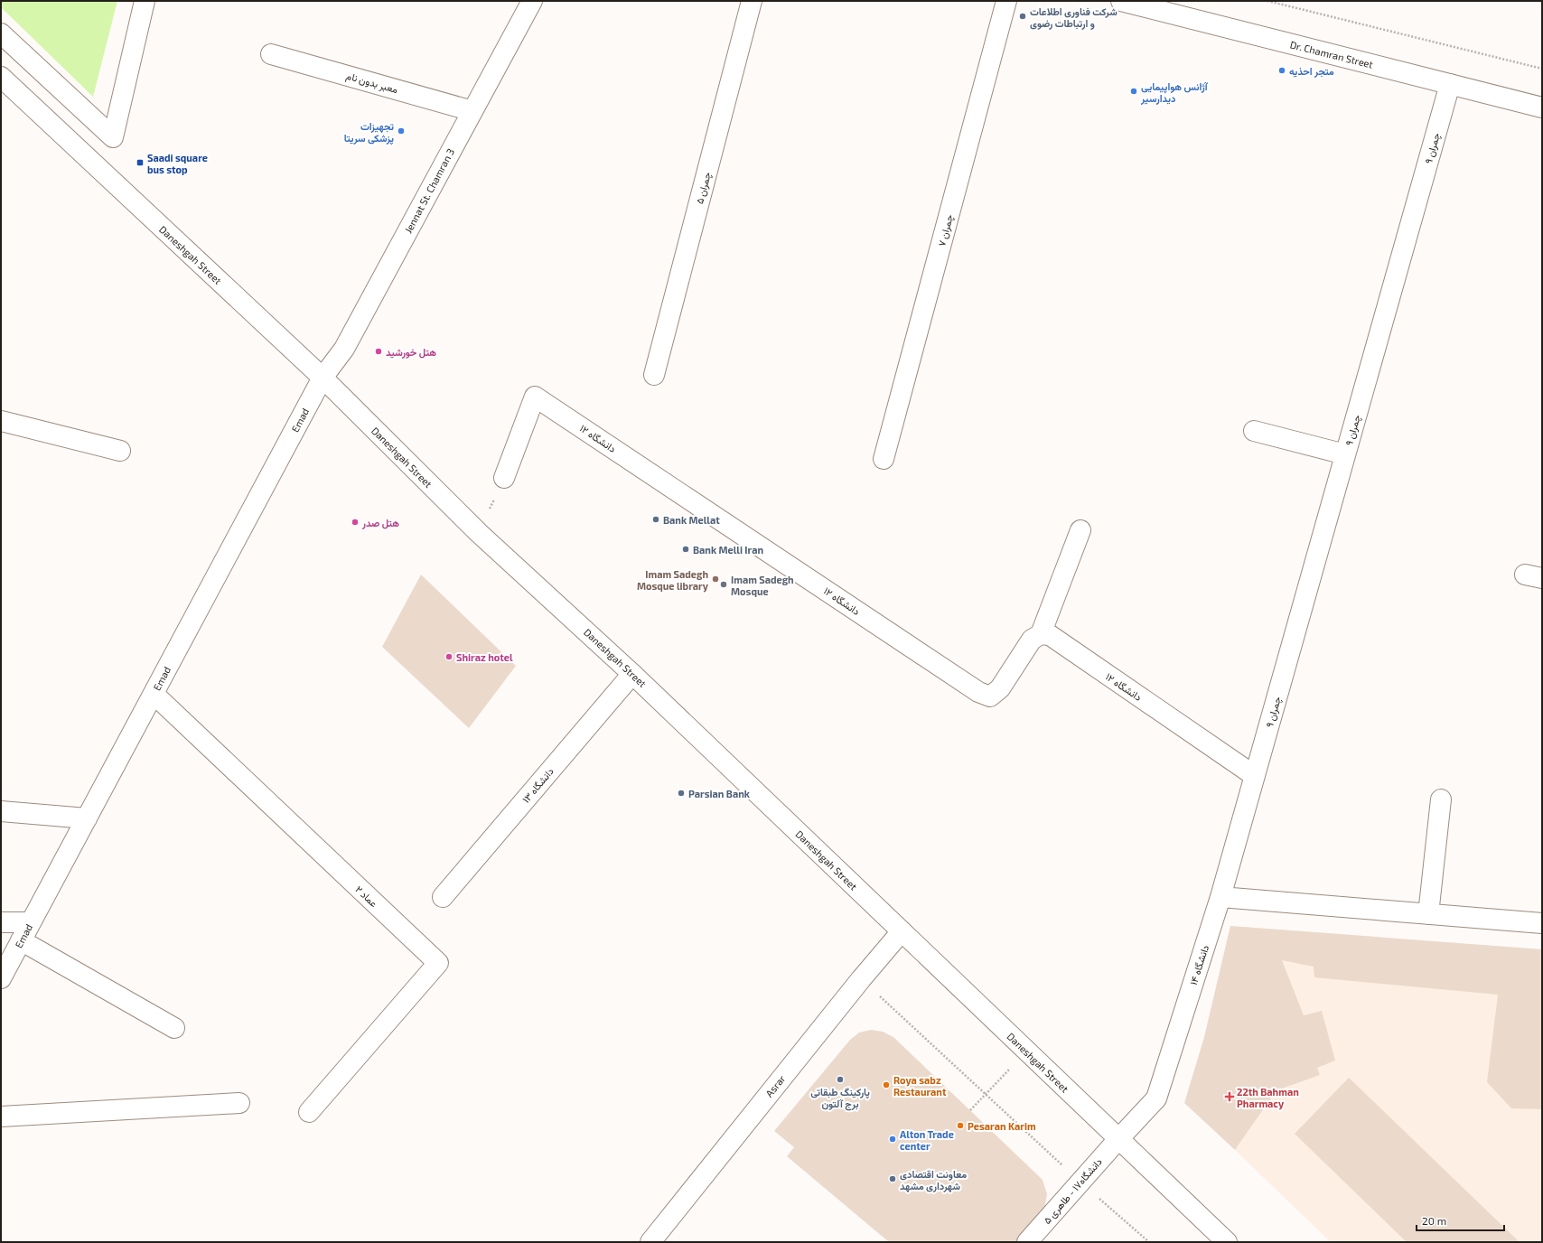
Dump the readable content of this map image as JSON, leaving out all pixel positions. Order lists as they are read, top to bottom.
{
  "streets": {
    "street": [
      "Dr. Chamran Street",
      "معبر بدون نام",
      "چمران ۹",
      "چمران ۵",
      "Jennat St. Chamran 3",
      "چمران ۷",
      "Daneshgah Street",
      "Emad",
      "دانشگاه ۱۲",
      "دانشگاه ۱۳",
      "عماد ۲",
      "دانشگاه ۱۴",
      "Asrar",
      "دانشگاه۱۷ - طاهری ۵"
    ]
  },
  "crossings": [
    ["Dr. Chamran Street", "چمران ۹"],
    ["معبر بدون نام", "Jennat St. Chamran 3"],
    ["چمران ۹", "دانشگاه ۱۲"],
    ["چمران ۹", "دانشگاه ۱۴"],
    ["Jennat St. Chamran 3", "Daneshgah Street"],
    ["Jennat St. Chamran 3", "Emad"],
    ["Daneshgah Street", "Emad"],
    ["Daneshgah Street", "دانشگاه ۱۳"],
    ["Daneshgah Street", "دانشگاه ۱۴"],
    ["Daneshgah Street", "Asrar"],
    ["Daneshgah Street", "دانشگاه۱۷ - طاهری ۵"],
    ["Emad", "عماد ۲"],
    ["دانشگاه ۱۲", "دانشگاه ۱۴"],
    ["دانشگاه ۱۴", "دانشگاه۱۷ - طاهری ۵"]
  ],
  "places": {
    "other": [
      "شرکت فناوری اطلاعات و ارتباطات رضوی",
      "متجر احذيه",
      "آژانس هواپیمایی دیدارسیر",
      "تجهیزات پزشکی سریتا",
      "هتل خورشید",
      "Bank Mellat",
      "هتل صدر",
      "Bank Melli Iran",
      "Imam Sadegh Mosque library",
      "Imam Sadegh Mosque",
      "Shiraz hotel",
      "Parsian Bank",
      "پارکینگ طبقاتی برج آلتون",
      "Roya sabz Restaurant",
      "Pesaran Karim",
      "Alton Trade center",
      "معاونت اقتصادی شهرداری مشهد"
    ],
    "transit": ["Saadi square bus stop"],
    "health": ["22th Bahman Pharmacy"]
  },
  "scale_bar": "20 m"
}
